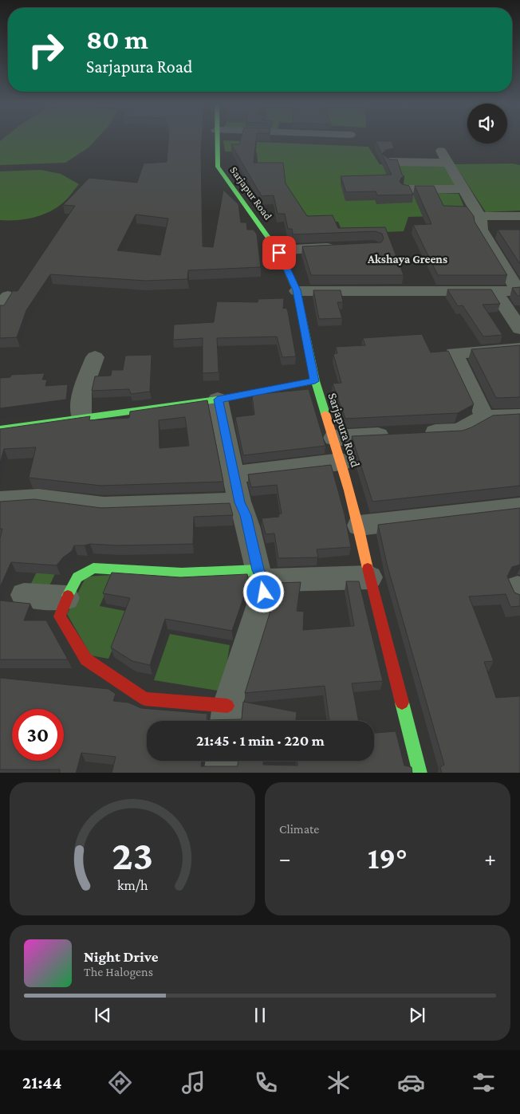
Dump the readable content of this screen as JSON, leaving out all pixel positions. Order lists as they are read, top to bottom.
{
  "streets": {
    "main road": ["Sarjapur Road", "Sarjapura Road"]
  },
  "crossings": [
    ["Sarjapur Road", "Sarjapura Road"]
  ],
  "districts": ["Akshaya Greens"],
  "page": {
    "turn": ["80 m", "Sarjapura Road"],
    "limit": "30",
    "trip": "21:45 · 1 min · 220 m",
    "tile": "Climate",
    "heat": ["−", "19°", "+"],
    "song": ["Night Drive", "The Halogens"],
    "tabs": "21:44",
    "gauge": ["23", "km/h"]
  }
}
